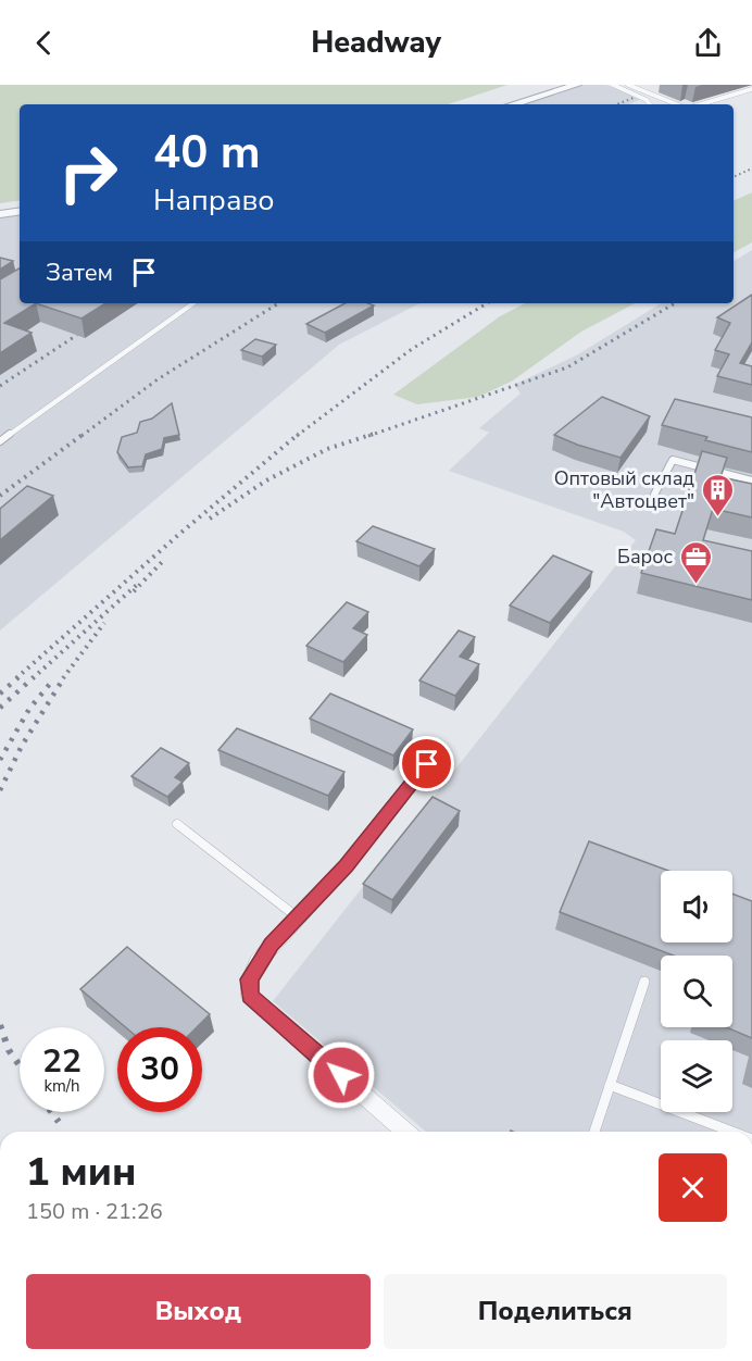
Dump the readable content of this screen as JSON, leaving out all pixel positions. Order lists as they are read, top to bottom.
{
  "places": {
    "building": ["Оптовый склад \"Автоцвет\""],
    "office": ["Барос"]
  },
  "page": {
    "header": "Headway",
    "turn": ["40 m", "Направо"],
    "then": "Затем",
    "speed": "22 km/h",
    "limit": "30",
    "heading": ["1 мин", "150 m · 21:26"],
    "buttons": ["Выход", "Поделиться"]
  }
}
